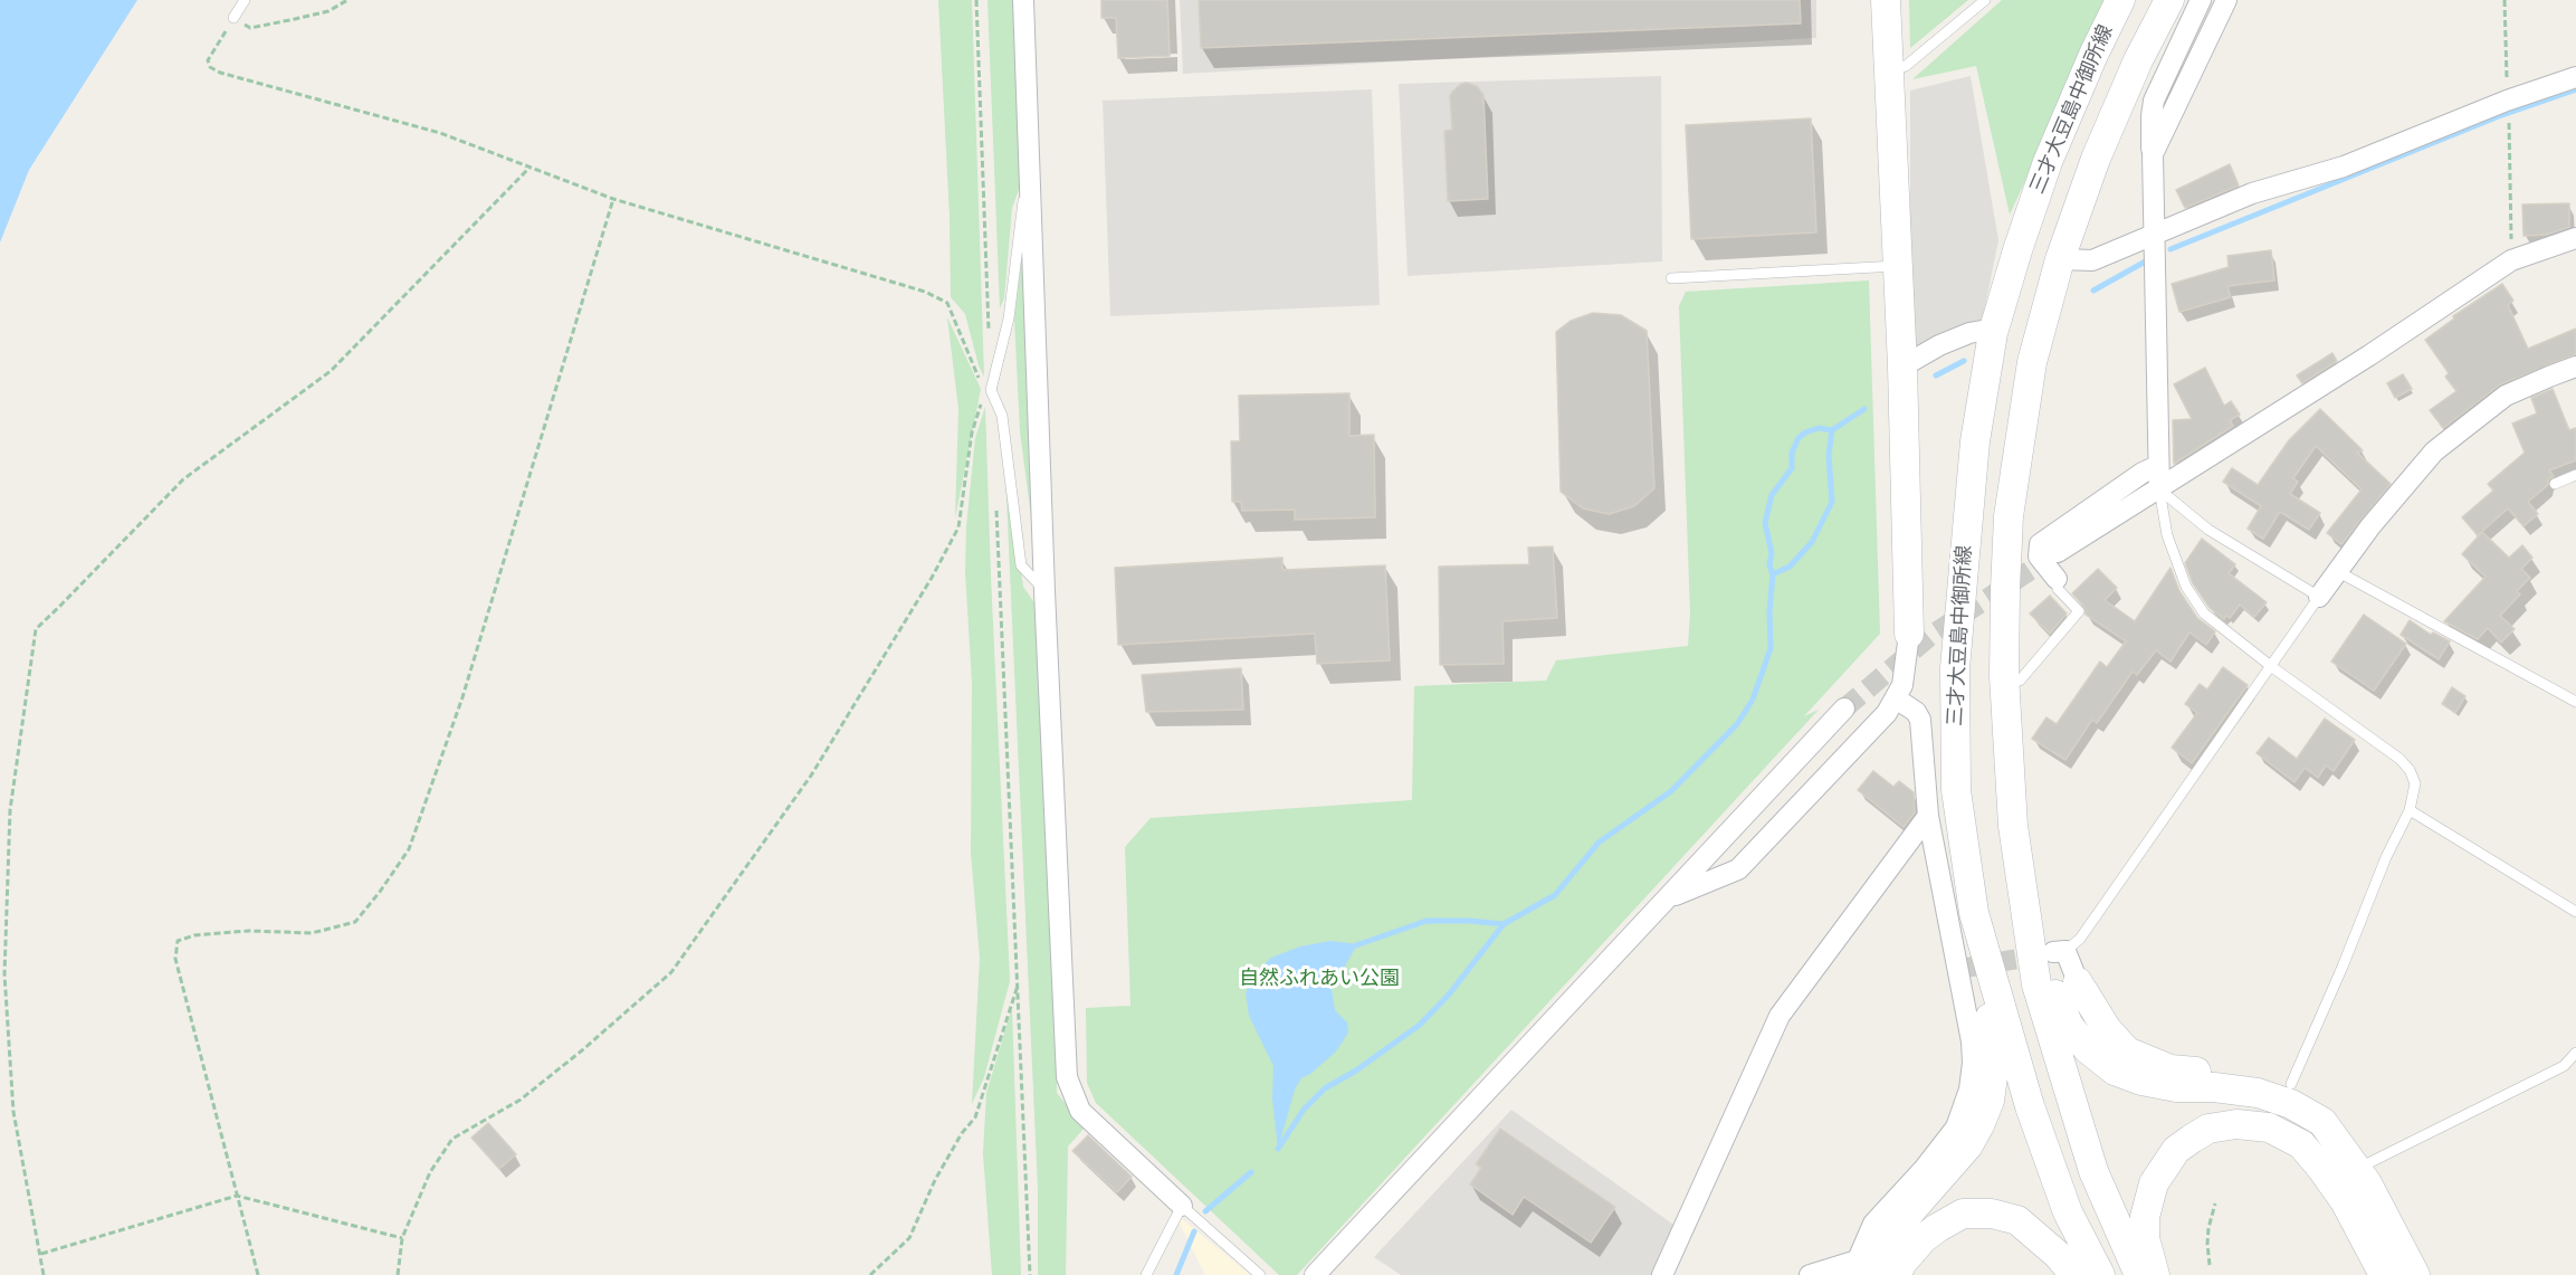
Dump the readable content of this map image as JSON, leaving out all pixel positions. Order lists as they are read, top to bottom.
{
  "streets": {
    "main road": ["三才大豆島中御所線"]
  },
  "parks": ["自然ふれあい公園"]
}
